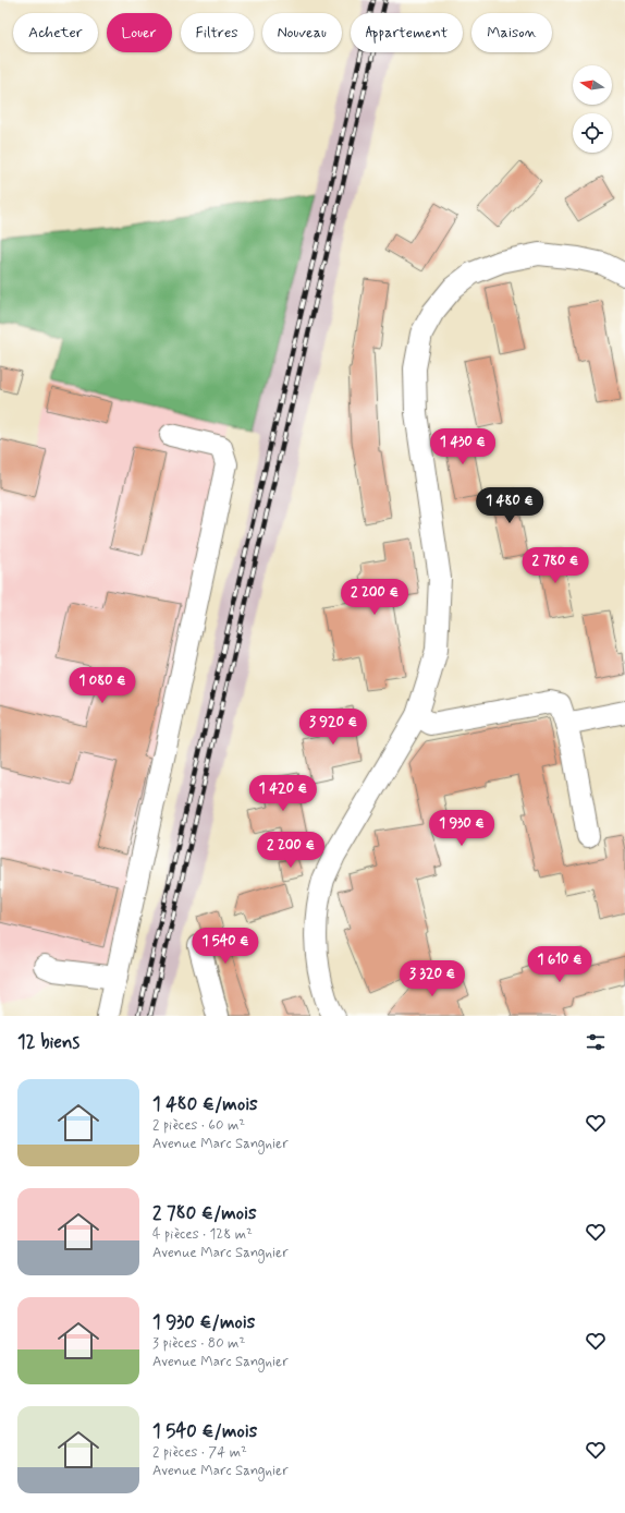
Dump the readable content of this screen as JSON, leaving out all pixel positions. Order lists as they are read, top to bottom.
{
  "north": "left",
  "page": {
    "chip": [
      "Acheter",
      "Louer",
      "Filtres",
      "Nouveau",
      "Appartement",
      "Maison"
    ],
    "price": [
      "1 430 €",
      "1 480 €",
      "2 780 €",
      "2 200 €",
      "1 080 €",
      "3 920 €",
      "1 420 €",
      "1 930 €",
      "2 200 €",
      "1 540 €",
      "1 610 €",
      "3 320 €"
    ],
    "heading": "12 biens",
    "list": [
      {
        "name": "1 480 €/mois",
        "note": "2 pièces · 60 m² · Avenue Marc Sangnier"
      },
      {
        "name": "2 780 €/mois",
        "note": "4 pièces · 128 m² · Avenue Marc Sangnier"
      },
      {
        "name": "1 930 €/mois",
        "note": "3 pièces · 80 m² · Avenue Marc Sangnier"
      },
      {
        "name": "1 540 €/mois",
        "note": "2 pièces · 74 m² · Avenue Marc Sangnier"
      }
    ]
  }
}
